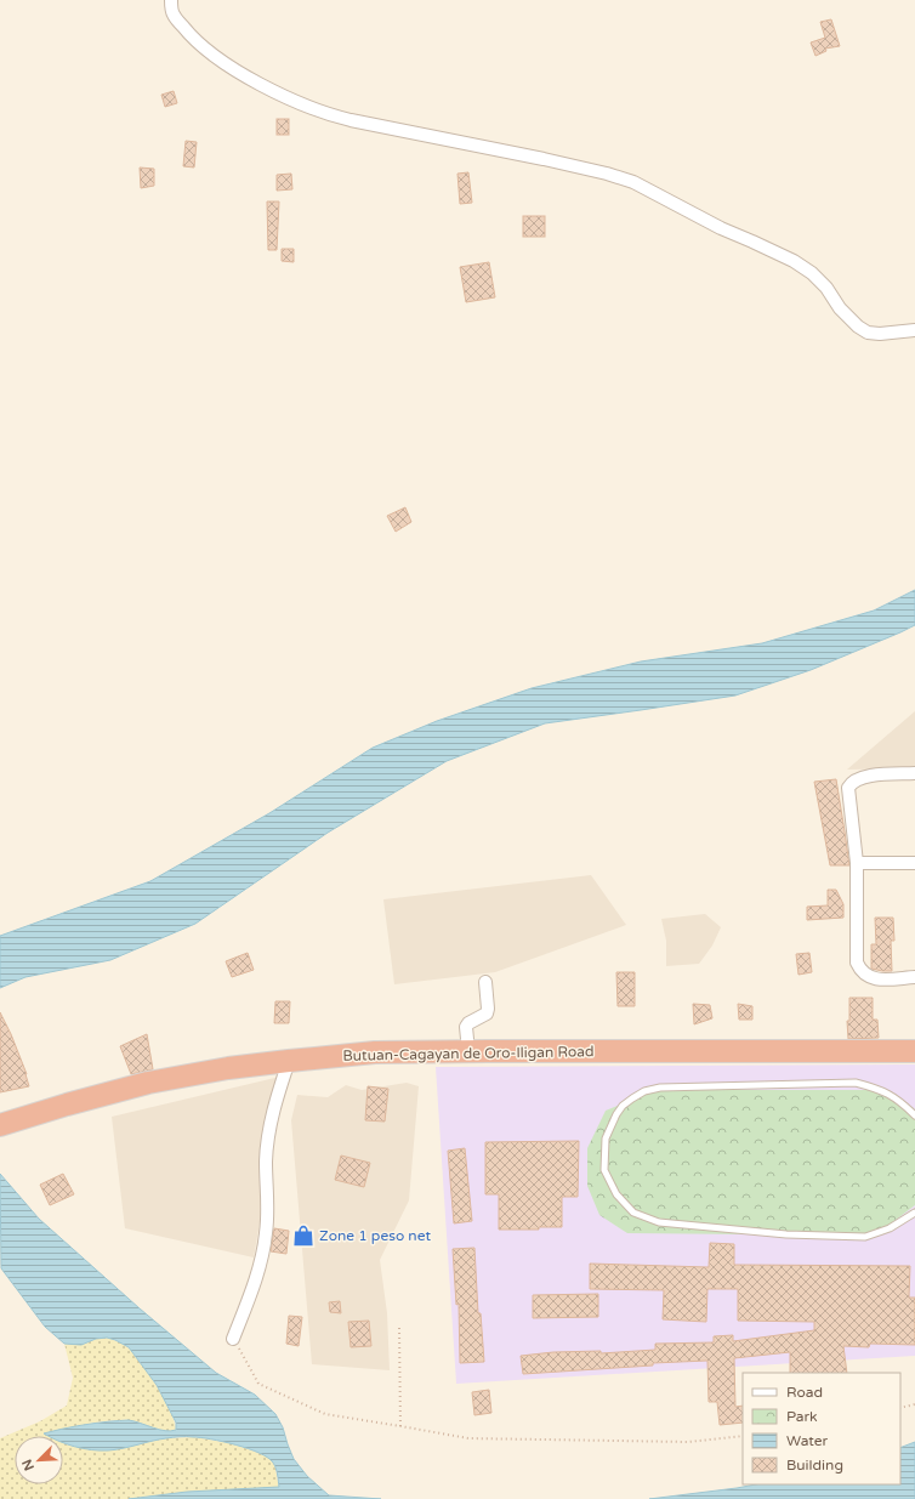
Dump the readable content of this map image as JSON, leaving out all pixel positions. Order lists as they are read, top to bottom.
{
  "streets": {
    "highway": ["Butuan-Cagayan de Oro-Iligan Road"]
  },
  "places": {
    "shop": ["Zone 1 peso net"]
  },
  "legend": [
    "Road",
    "Park",
    "Water",
    "Building"
  ],
  "north": "bottom left"
}
